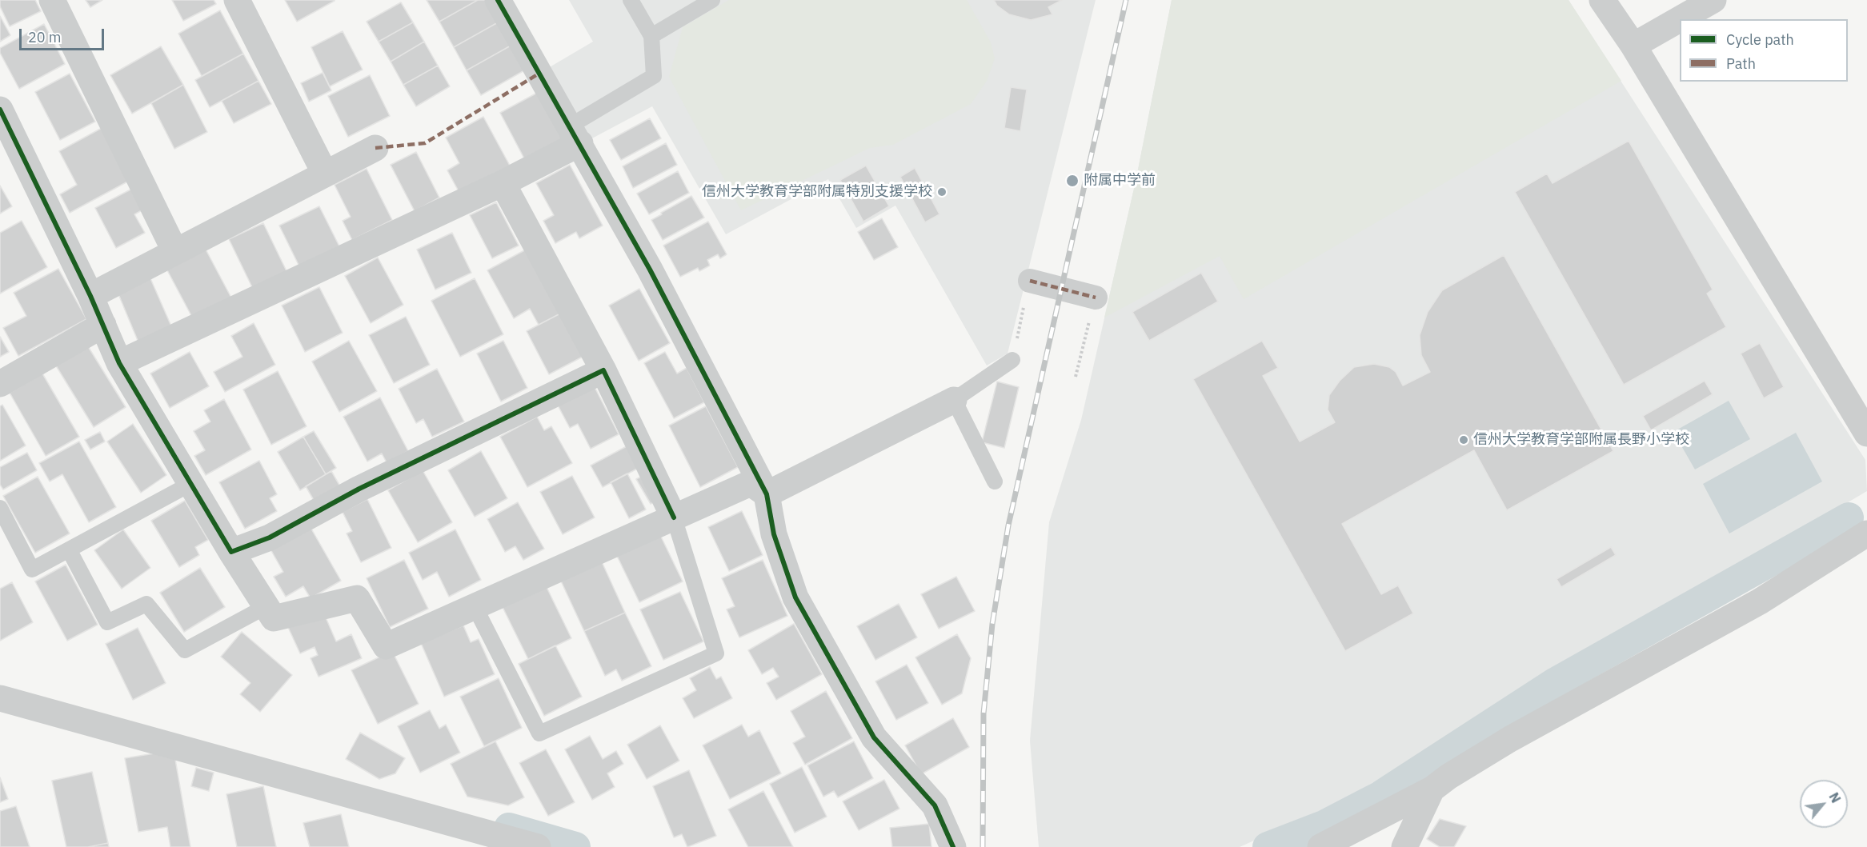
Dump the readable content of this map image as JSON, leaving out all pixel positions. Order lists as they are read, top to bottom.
{
  "places": ["附属中学前", "信州大学教育学部附属特別支援学校", "信州大学教育学部附属長野小学校"],
  "legend": ["Cycle path", "Path"],
  "scale_bar": "20 m",
  "north": "top right"
}
